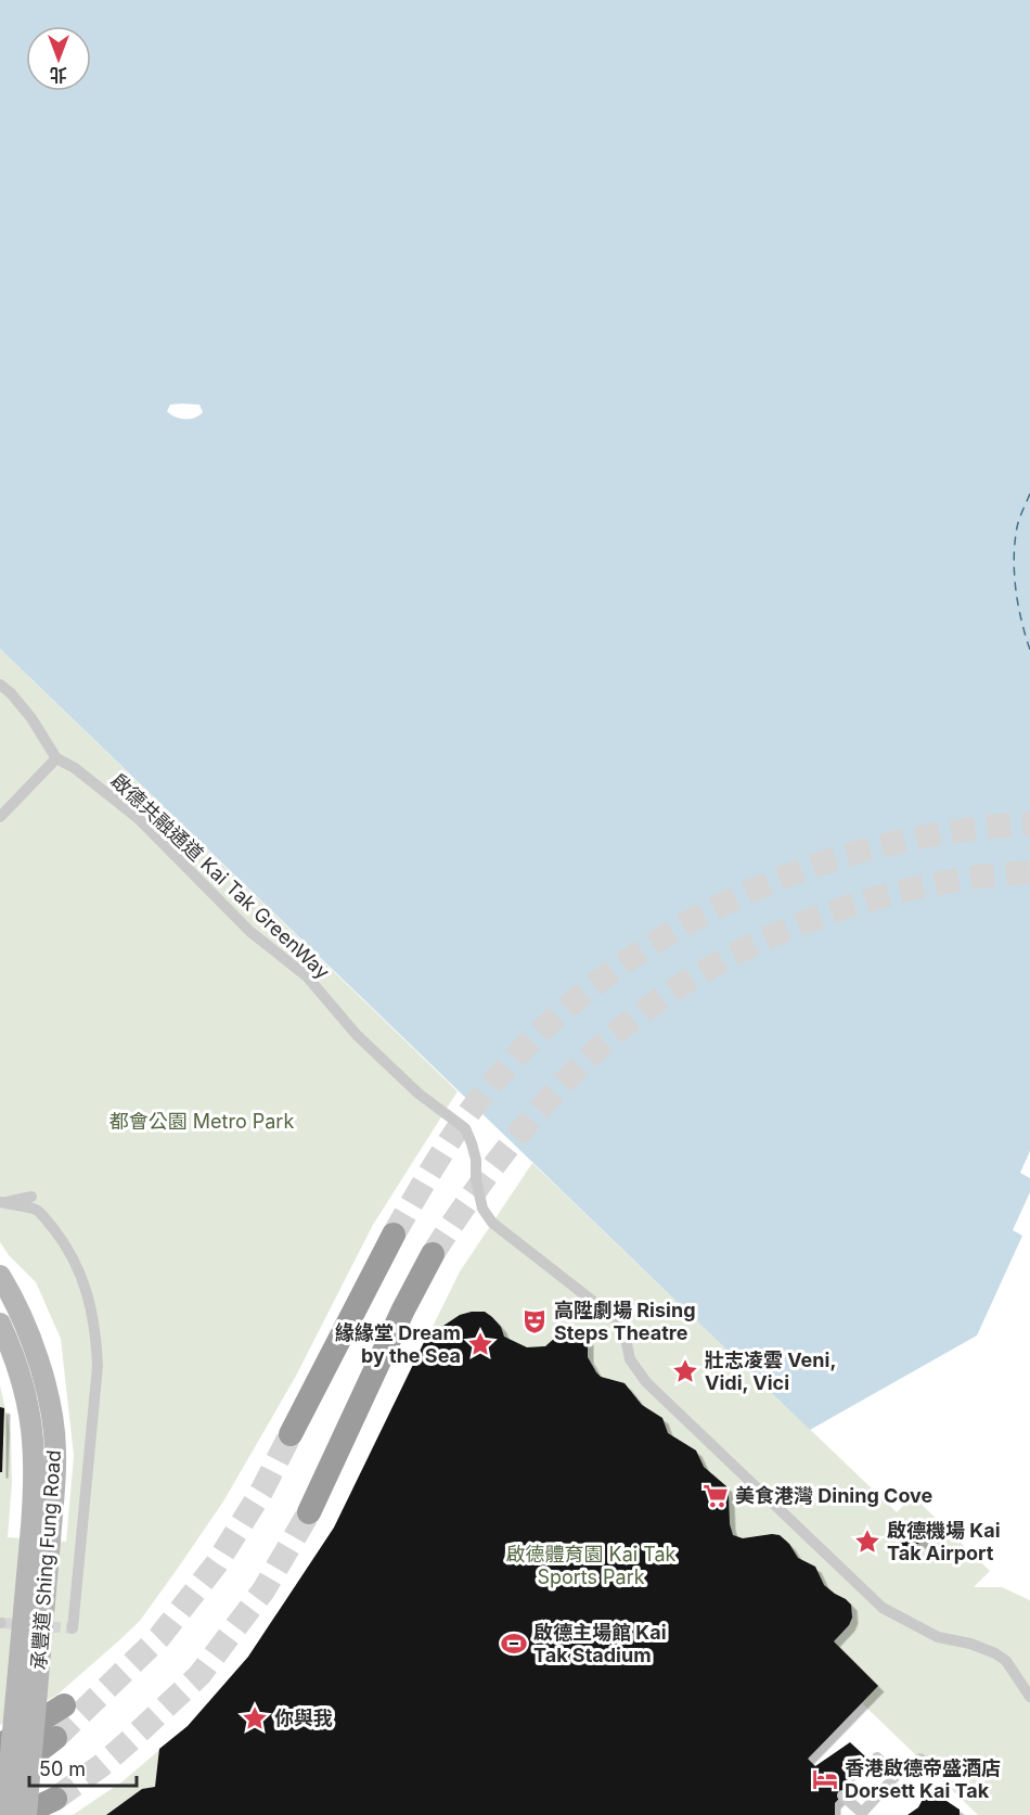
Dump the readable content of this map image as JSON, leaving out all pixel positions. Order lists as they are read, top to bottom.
{
  "streets": {
    "main road": ["承豐道 Shing Fung Road"],
    "street": ["啟德共融通道 Kai Tak GreenWay"]
  },
  "parks": ["都會公園 Metro Park", "啟德體育園 Kai Tak Sports Park"],
  "places": {
    "theatre": ["高陞劇場 Rising Steps Theatre"],
    "place": [
      "緣緣堂 Dream by the Sea",
      "壯志凌雲 Veni, Vidi, Vici",
      "啟德機場 Kai Tak Airport",
      "你與我"
    ],
    "supermarket": ["美食港灣 Dining Cove"],
    "sports": ["啟德主場館 Kai Tak Stadium"],
    "hotel": ["香港啟德帝盛酒店 Dorsett Kai Tak"]
  },
  "scale_bar": "50 m",
  "north": "bottom"
}
